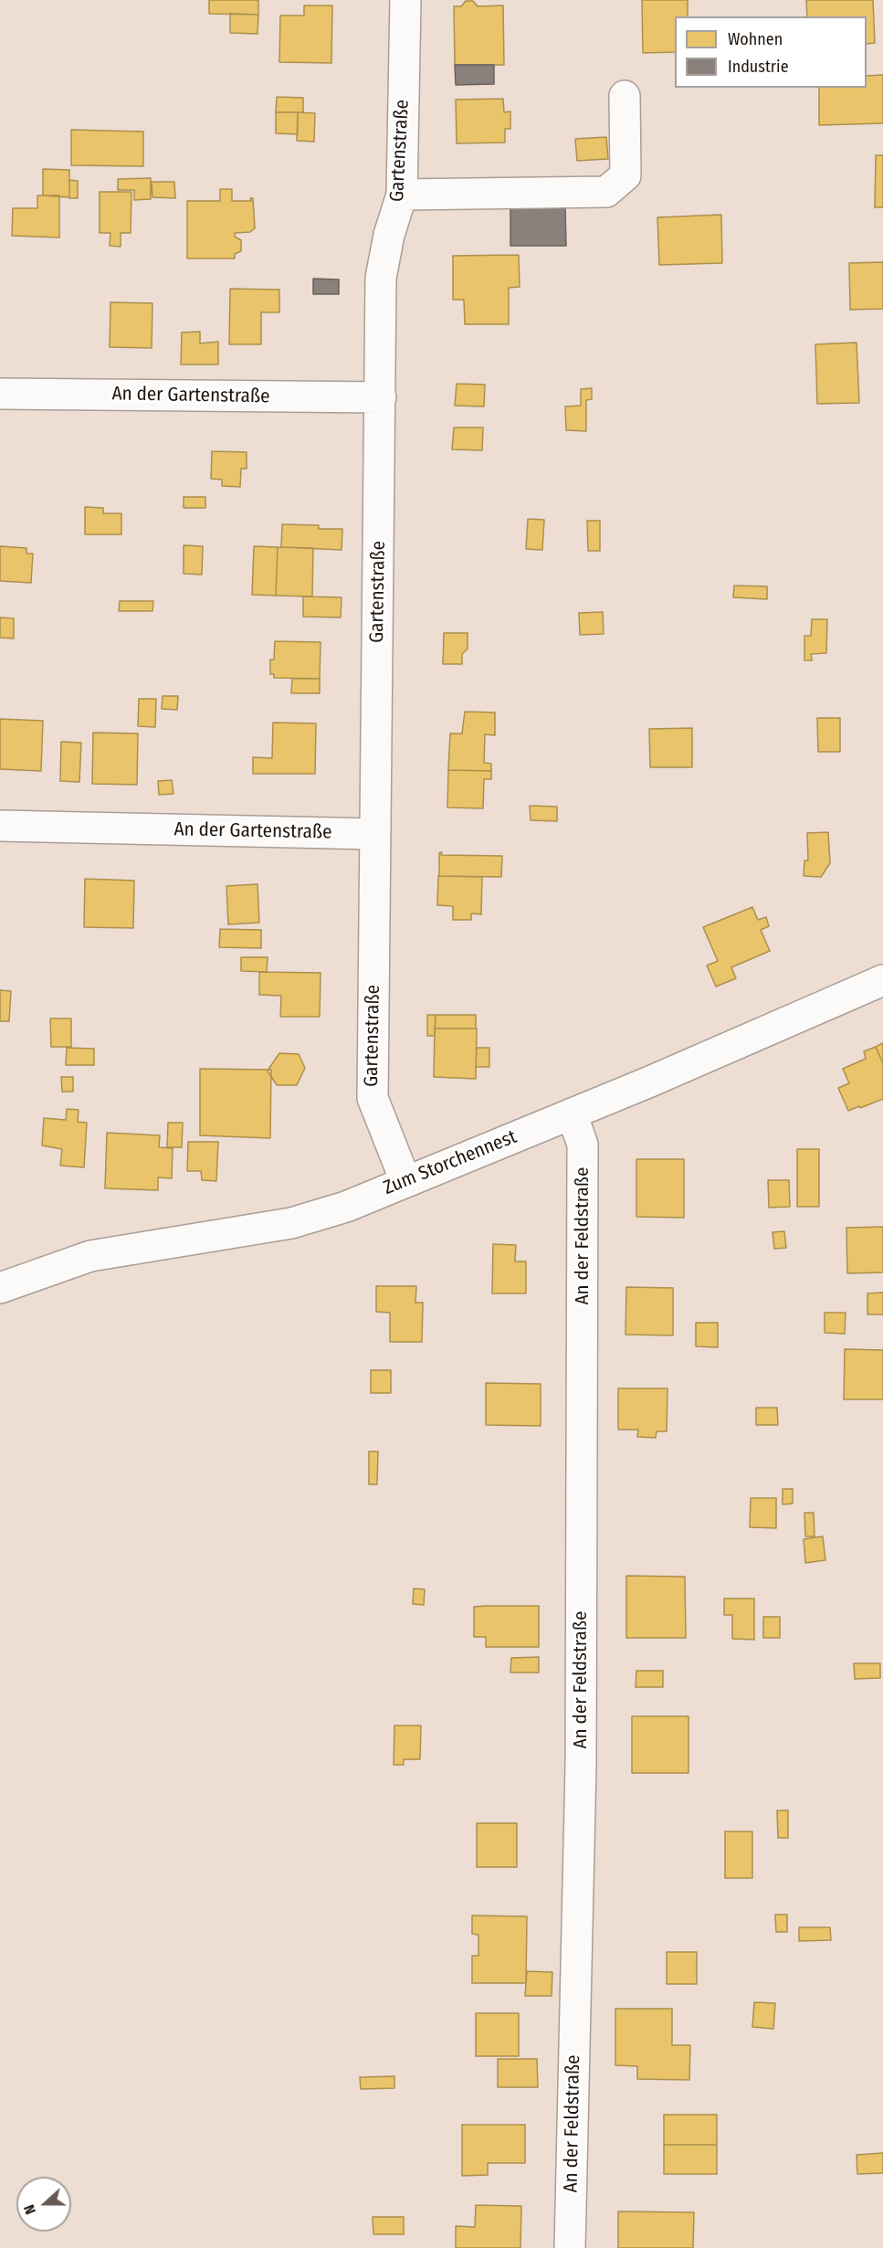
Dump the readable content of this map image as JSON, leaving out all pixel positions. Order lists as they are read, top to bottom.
{
  "streets": {
    "street": [
      "Gartenstraße",
      "An der Gartenstraße",
      "Zum Storchennest",
      "An der Feldstraße"
    ]
  },
  "crossings": [
    ["Gartenstraße", "An der Gartenstraße"],
    ["Gartenstraße", "Zum Storchennest"],
    ["Zum Storchennest", "An der Feldstraße"]
  ],
  "legend": ["Wohnen", "Industrie"],
  "north": "left"
}
